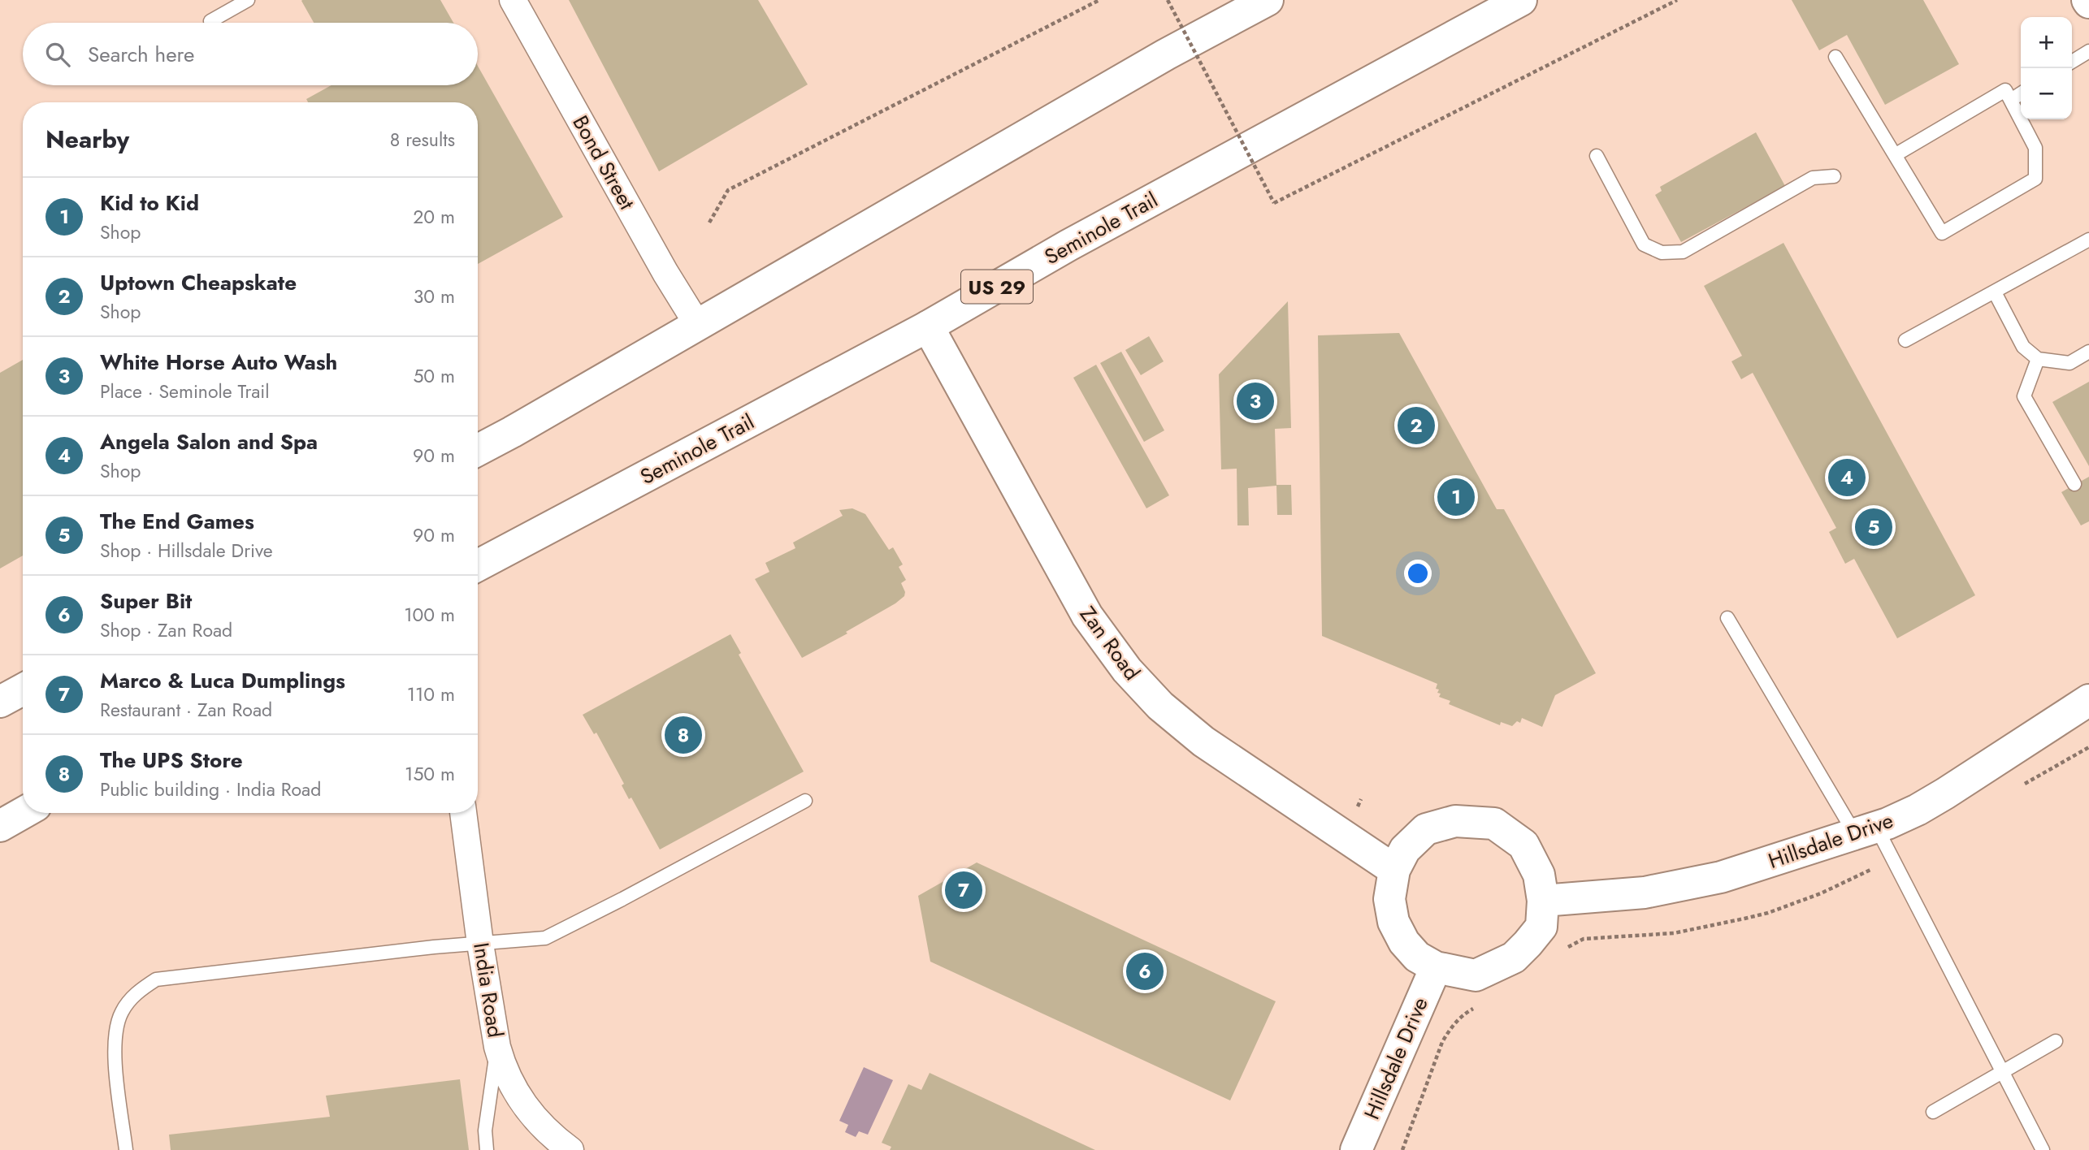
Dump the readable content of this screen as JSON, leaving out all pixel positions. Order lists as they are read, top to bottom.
{
  "streets": {
    "main road": [
      "Seminole Trail",
      "US 29",
      "Zan Road",
      "Hillsdale Drive"
    ],
    "street": ["Bond Street", "India Road"]
  },
  "crossings": [
    ["Seminole Trail", "Zan Road"],
    ["Zan Road", "Hillsdale Drive"]
  ],
  "page": {
    "map_buttons": ["+", "−"],
    "search": "Search here",
    "heading": ["Nearby", "8 results"],
    "list": [
      {
        "mark": "1",
        "name": "Kid to Kid",
        "note": "Shop",
        "value": "20 m"
      },
      {
        "mark": "2",
        "name": "Uptown Cheapskate",
        "note": "Shop",
        "value": "30 m"
      },
      {
        "mark": "3",
        "name": "White Horse Auto Wash",
        "note": "Place · Seminole Trail",
        "value": "50 m"
      },
      {
        "mark": "4",
        "name": "Angela Salon and Spa",
        "note": "Shop",
        "value": "90 m"
      },
      {
        "mark": "5",
        "name": "The End Games",
        "note": "Shop · Hillsdale Drive",
        "value": "90 m"
      },
      {
        "mark": "6",
        "name": "Super Bit",
        "note": "Shop · Zan Road",
        "value": "100 m"
      },
      {
        "mark": "7",
        "name": "Marco & Luca Dumplings",
        "note": "Restaurant · Zan Road",
        "value": "110 m"
      },
      {
        "mark": "8",
        "name": "The UPS Store",
        "note": "Public building · India Road",
        "value": "150 m"
      }
    ],
    "pins": [
      "3",
      "2",
      "4",
      "1",
      "5",
      "8",
      "7",
      "6"
    ]
  }
}
